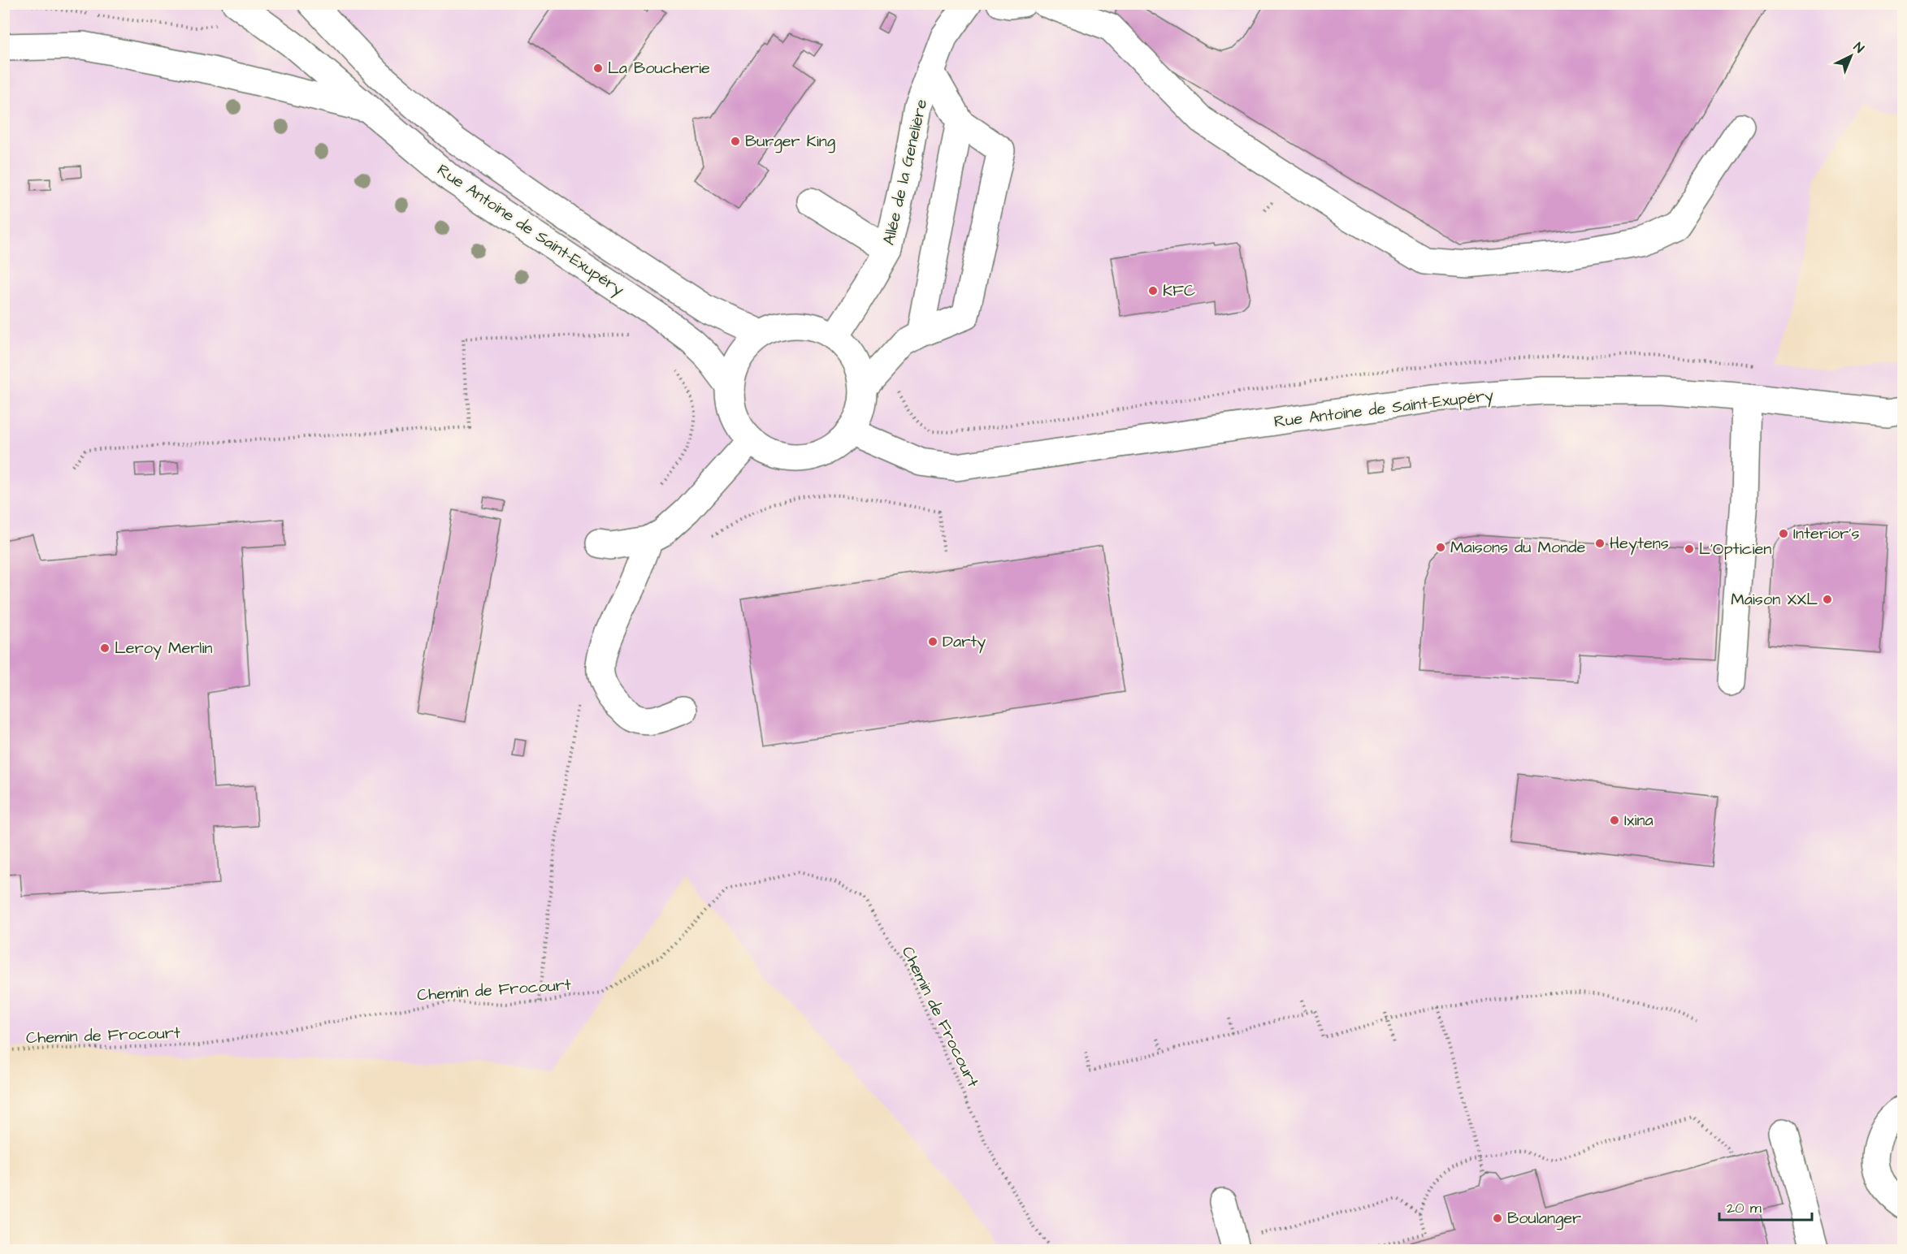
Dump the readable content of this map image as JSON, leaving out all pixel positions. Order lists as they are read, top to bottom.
{
  "streets": {
    "street": ["Allée de la Genelière", "Rue Antoine de Saint-Exupéry"],
    "path": ["Chemin de Frocourt"]
  },
  "crossings": [
    ["Allée de la Genelière", "Rue Antoine de Saint-Exupéry"]
  ],
  "places": [
    "La Boucherie",
    "Burger King",
    "KFC",
    "Interior's",
    "Heytens",
    "Maisons du Monde",
    "L'Opticien",
    "Maison XXL",
    "Darty",
    "Leroy Merlin",
    "Ixina",
    "Boulanger"
  ],
  "scale_bar": "20 m",
  "north": "top right"
}
